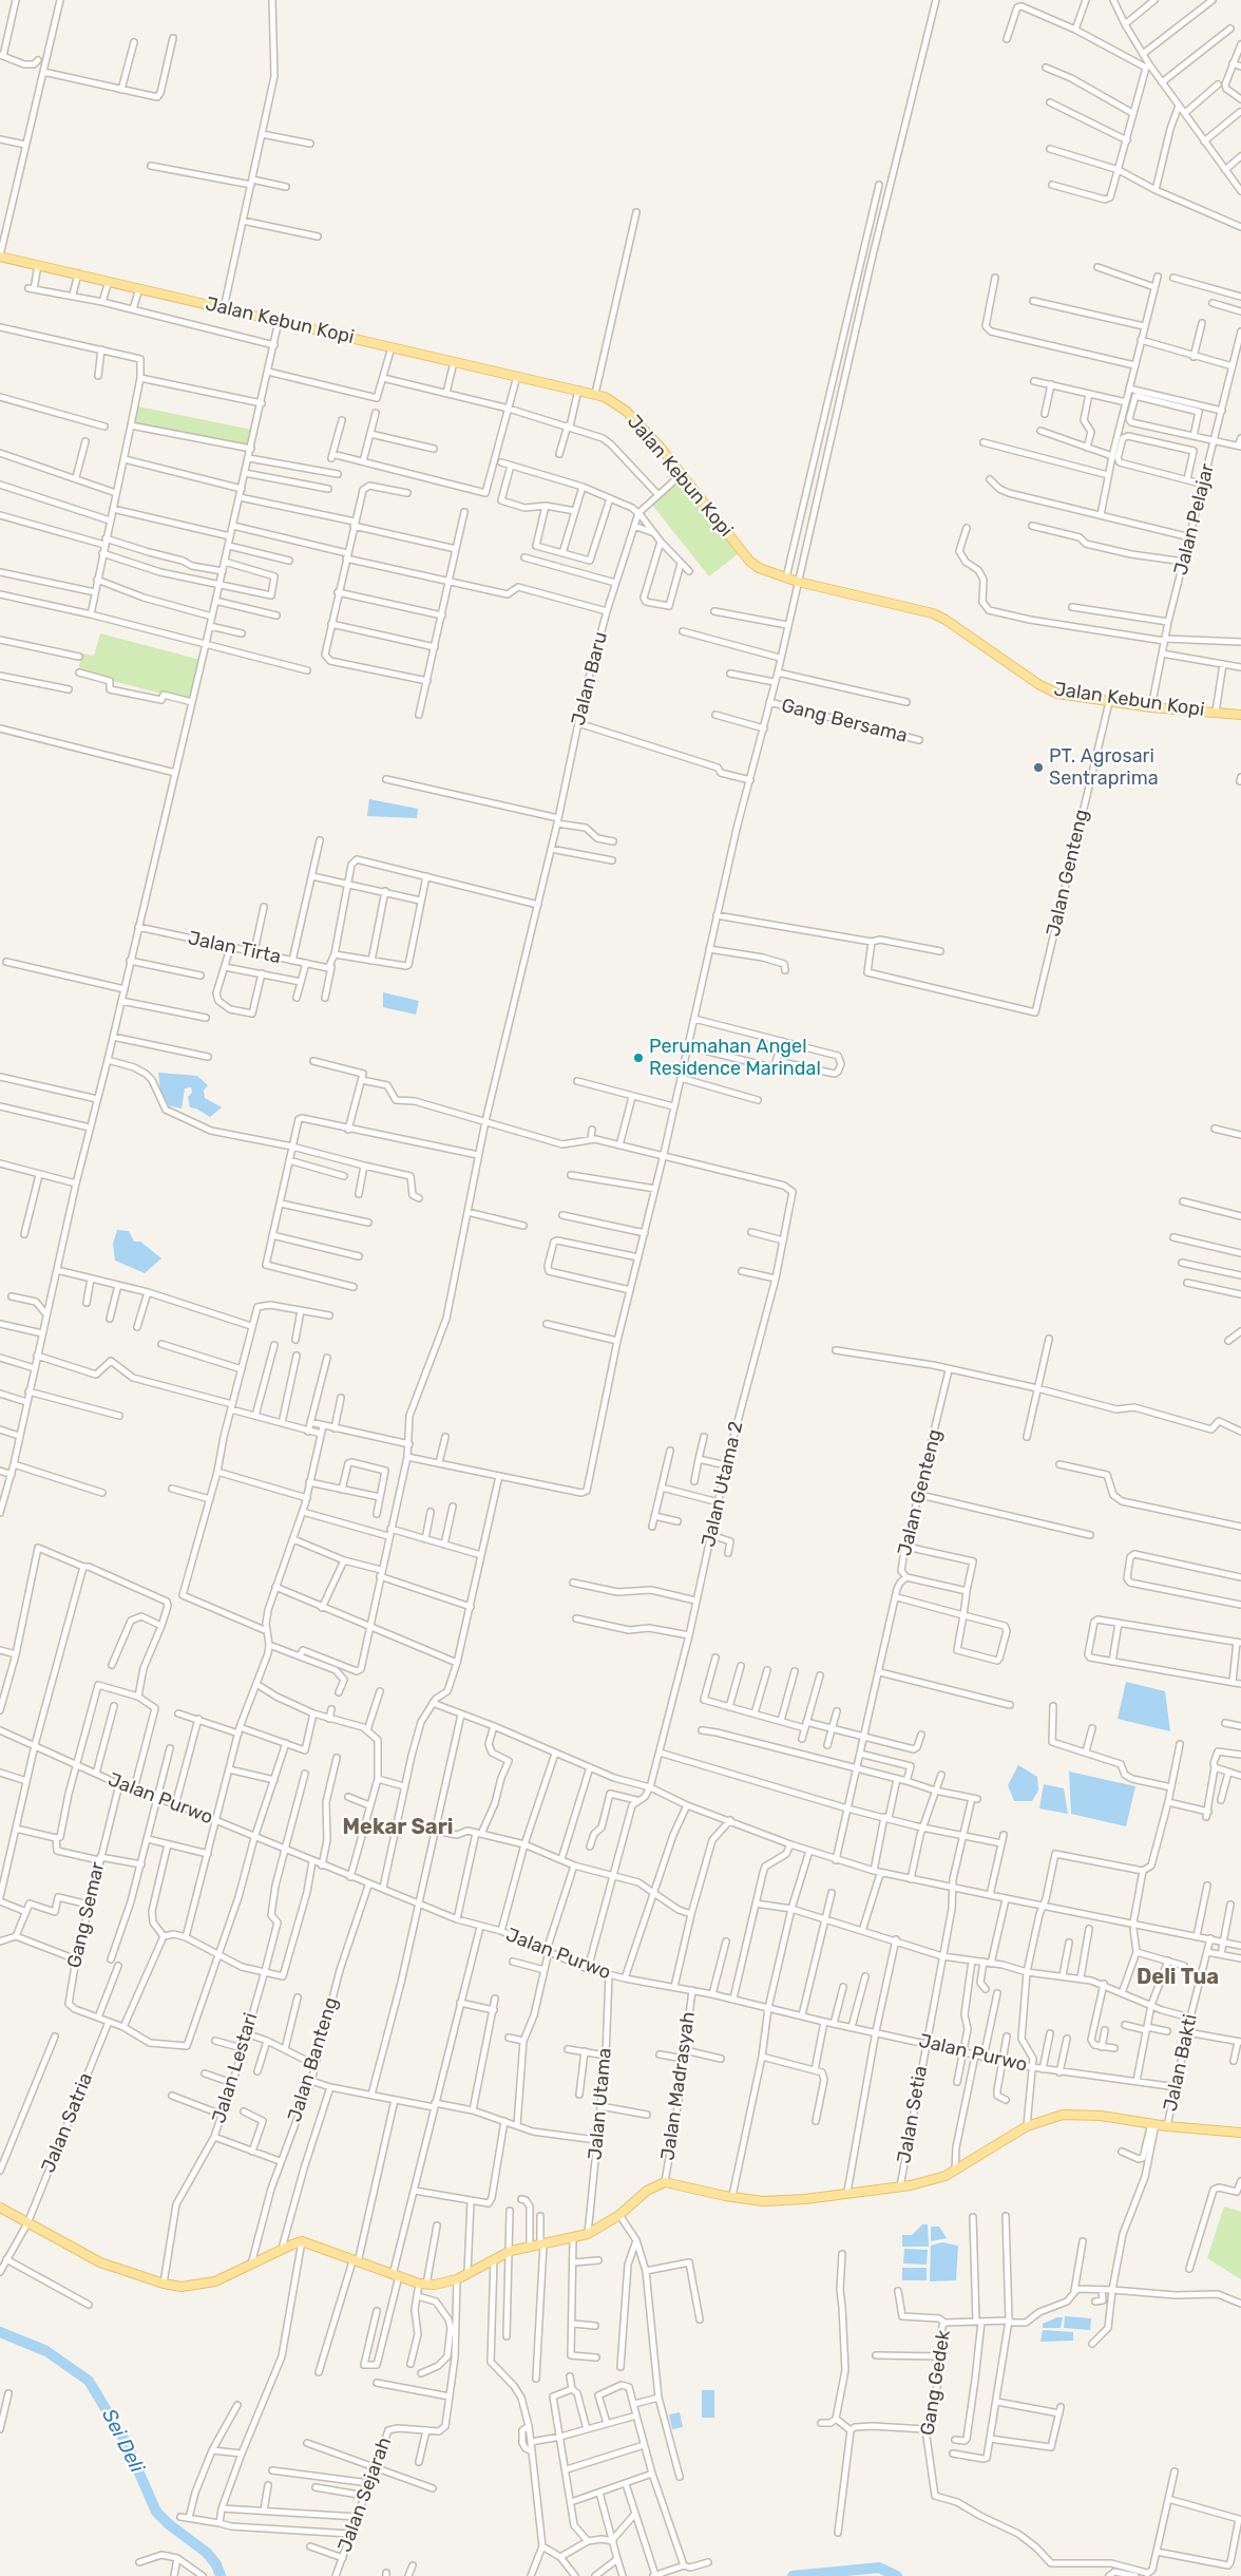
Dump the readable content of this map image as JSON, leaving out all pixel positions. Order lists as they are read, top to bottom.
{
  "streets": {
    "main road": ["Jalan Kebun Kopi"],
    "street": [
      "Jalan Pelajar",
      "Jalan Baru",
      "Gang Bersama",
      "Jalan Genteng",
      "Jalan Tirta",
      "Jalan Utama 2",
      "Jalan Purwo",
      "Gang Semar",
      "Jalan Banteng",
      "Jalan Bakti",
      "Jalan Lestari",
      "Jalan Madrasyah",
      "Jalan Utama",
      "Jalan Setia",
      "Jalan Satria",
      "Gang Gedek",
      "Jalan Sejarah"
    ]
  },
  "crossings": [
    ["Jalan Kebun Kopi", "Jalan Pelajar"],
    ["Jalan Kebun Kopi", "Jalan Baru"],
    ["Jalan Kebun Kopi", "Jalan Genteng"],
    ["Jalan Purwo", "Gang Semar"],
    ["Jalan Purwo", "Jalan Banteng"],
    ["Jalan Purwo", "Jalan Bakti"],
    ["Jalan Purwo", "Jalan Lestari"],
    ["Jalan Purwo", "Jalan Madrasyah"],
    ["Jalan Purwo", "Jalan Utama"],
    ["Jalan Purwo", "Jalan Setia"],
    ["Gang Semar", "Jalan Satria"]
  ],
  "districts": ["Mekar Sari", "Deli Tua"],
  "water": ["Sei Deli"],
  "places": ["PT. Agrosari Sentraprima", "Perumahan Angel Residence Marindal"]
}
